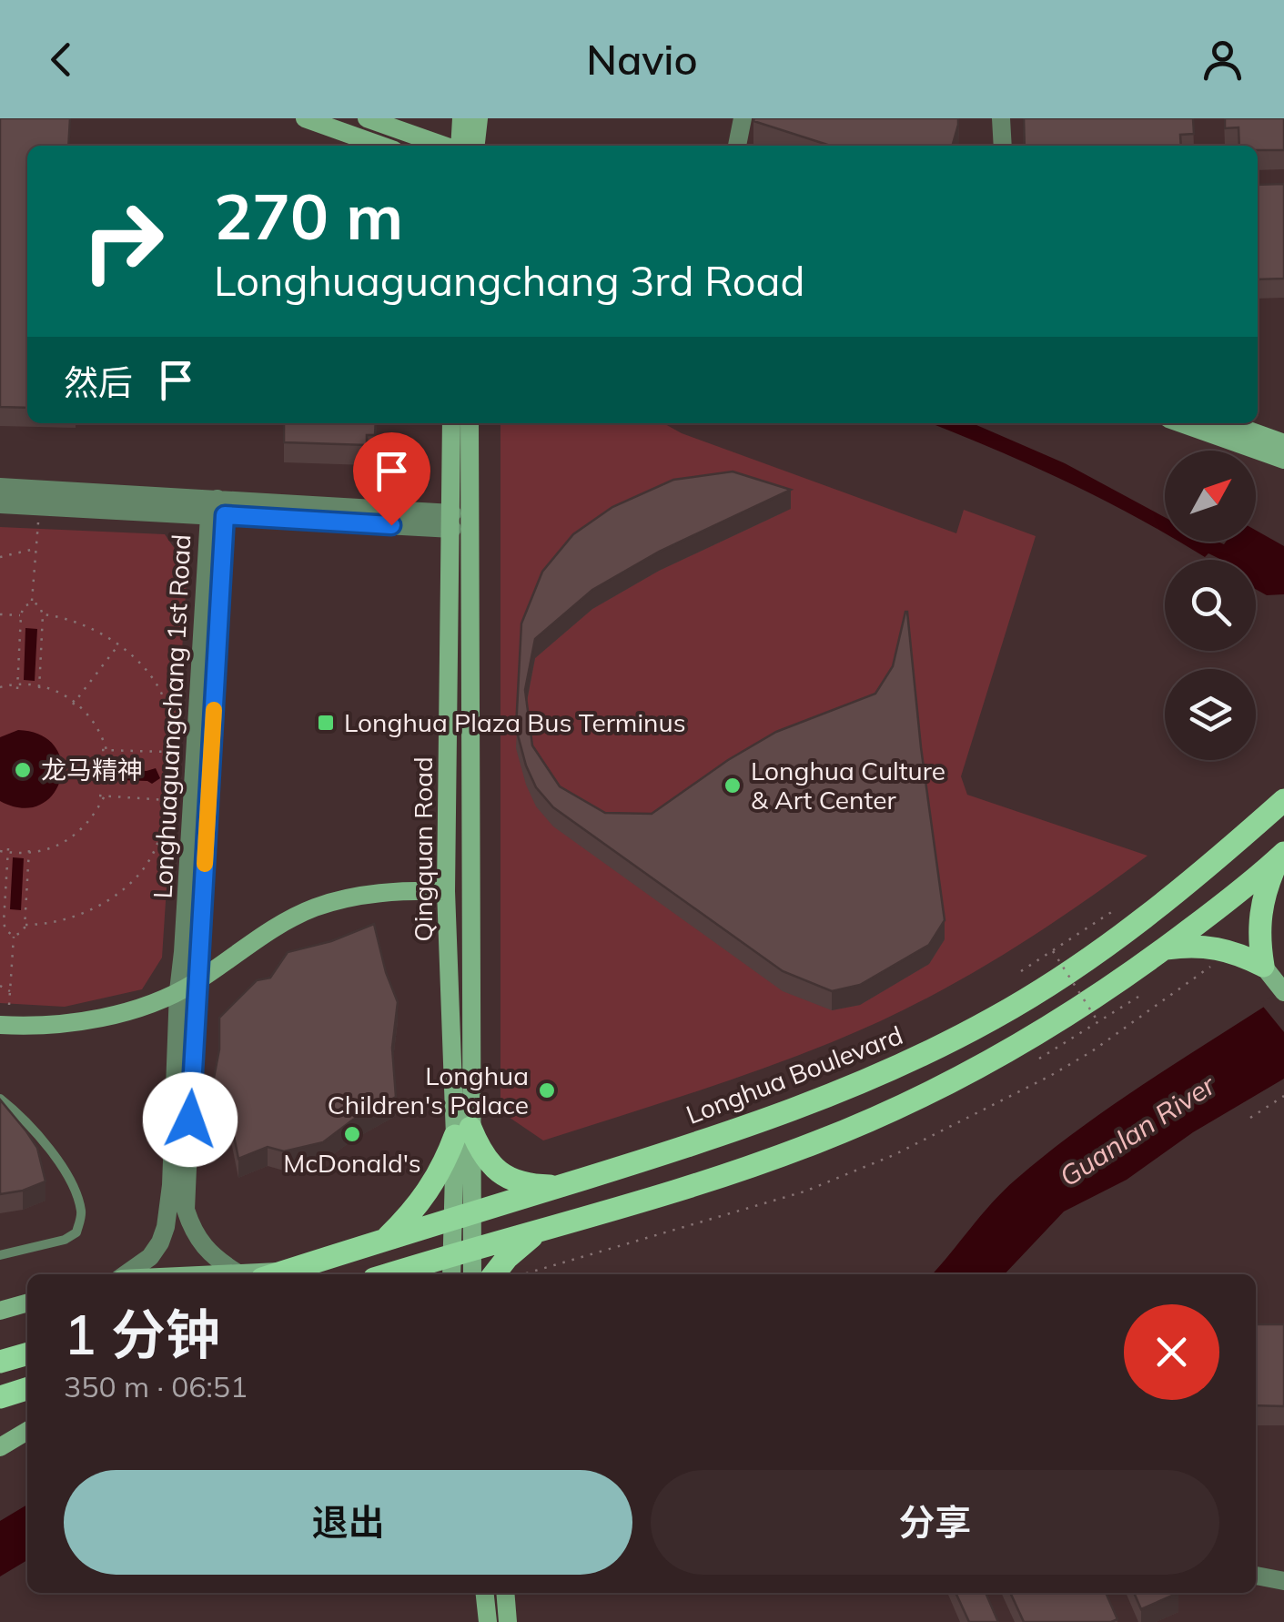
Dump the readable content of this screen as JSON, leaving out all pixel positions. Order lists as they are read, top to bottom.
{
  "streets": {
    "main road": ["Qingquan Road", "Longhua Boulevard"],
    "street": ["Longhuaguangchang 1st Road"]
  },
  "crossings": [
    ["Qingquan Road", "Longhua Boulevard"]
  ],
  "water": ["Guanlan River"],
  "places": {
    "transit": ["Longhua Plaza Bus Terminus"],
    "other": [
      "龙马精神",
      "Longhua Culture & Art Center",
      "Longhua Children's Palace",
      "McDonald's"
    ]
  },
  "north": "top right",
  "page": {
    "header": "Navio",
    "turn": ["270 m", "Longhuaguangchang 3rd Road"],
    "then": "然后",
    "heading": ["1 分钟", "350 m · 06:51"],
    "buttons": ["退出", "分享"]
  }
}
